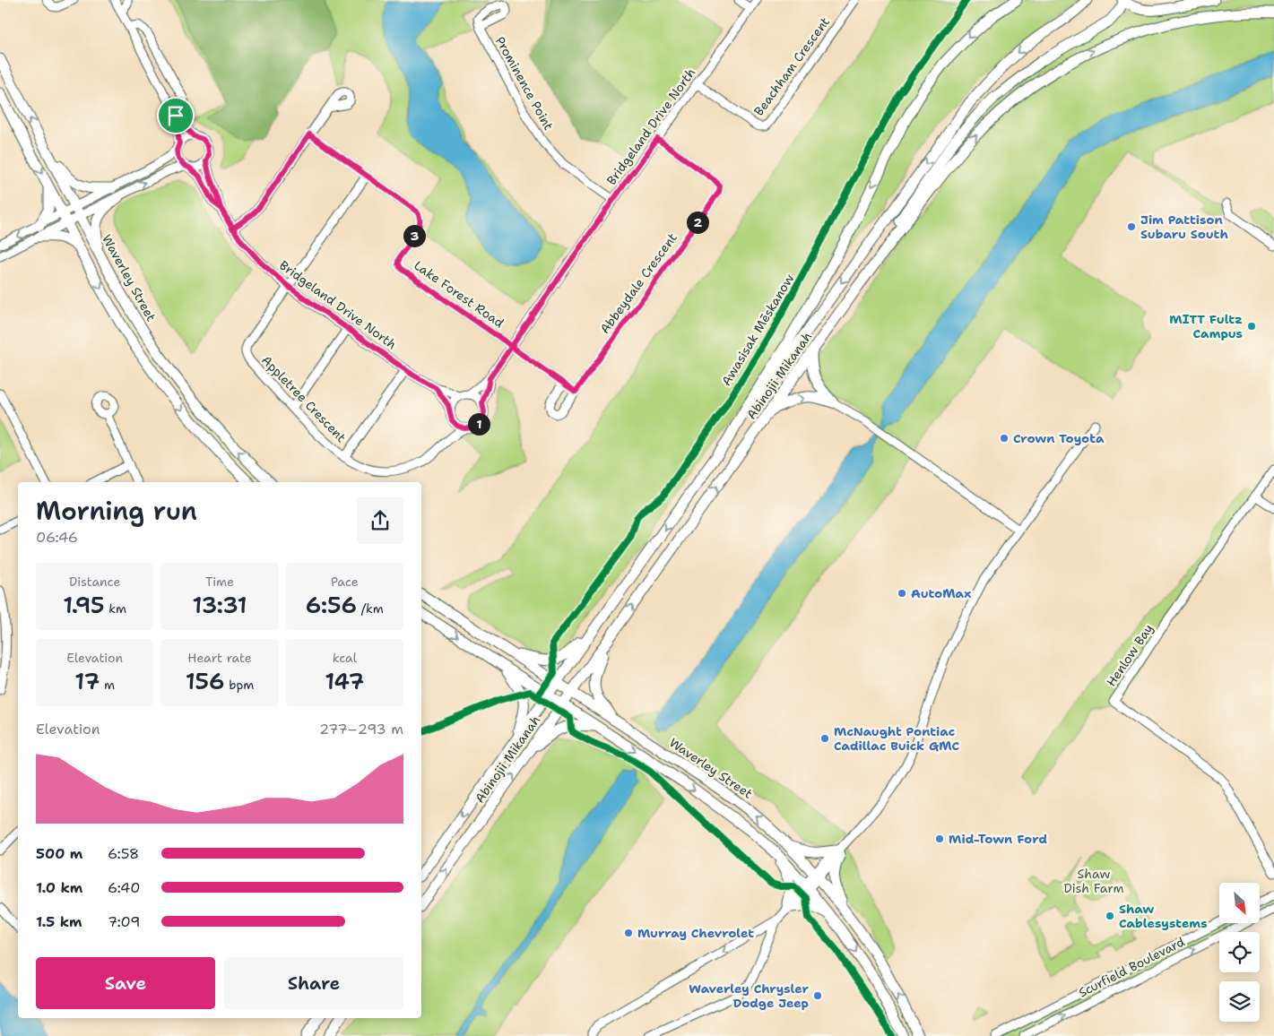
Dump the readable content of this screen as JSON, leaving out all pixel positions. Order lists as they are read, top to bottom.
{
  "streets": {
    "main road": ["Waverley Street", "Abinojii Mikanah"],
    "street": [
      "Beachham Crescent",
      "Prominence Point",
      "Bridgeland Drive North",
      "Abbeydale Crescent",
      "Lake Forest Road",
      "Appletree Crescent",
      "Henlow Bay",
      "Scurfield Boulevard"
    ],
    "cycle path": ["Awasisak Mēskanow"]
  },
  "crossings": [
    ["Beachham Crescent", "Bridgeland Drive North"],
    ["Prominence Point", "Bridgeland Drive North"],
    ["Bridgeland Drive North", "Abbeydale Crescent"],
    ["Bridgeland Drive North", "Lake Forest Road"],
    ["Bridgeland Drive North", "Appletree Crescent"],
    ["Waverley Street", "Abinojii Mikanah"]
  ],
  "parks": ["Shaw Dish Farm"],
  "places": [
    "Jim Pattison Subaru South",
    "MITT Fultz Campus",
    "Crown Toyota",
    "AutoMax",
    "McNaught Pontiac Cadillac Buick GMC",
    "Mid-Town Ford",
    "Shaw Cablesystems",
    "Murray Chevrolet",
    "Waverley Chrysler Dodge Jeep"
  ],
  "north": "bottom right",
  "page": {
    "pins": ["2", "3", "1"],
    "heading": ["Morning run", "06:46"],
    "stats": [
      ["Distance", "1.95 km"],
      ["Time", "13:31"],
      ["Pace", "6:56 /km"],
      ["Elevation", "17 m"],
      ["Heart rate", "156 bpm"],
      ["kcal", "147"]
    ],
    "chart": ["Elevation", "277–293 m"],
    "list": [
      {
        "name": "500 m",
        "note": "6:58"
      },
      {
        "name": "1.0 km",
        "note": "6:40"
      },
      {
        "name": "1.5 km",
        "note": "7:09"
      }
    ],
    "buttons": ["Save", "Share"]
  }
}
